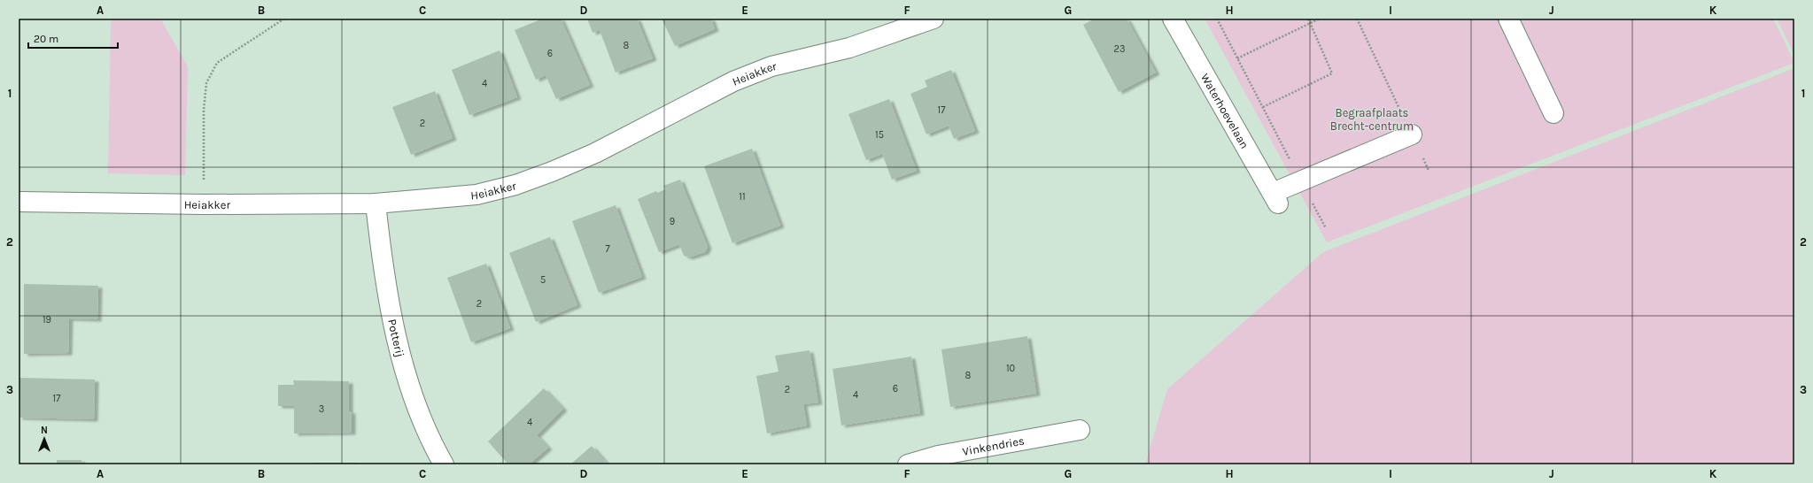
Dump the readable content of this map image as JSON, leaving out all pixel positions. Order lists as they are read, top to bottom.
{
  "streets": {
    "street": [
      "Heiakker",
      "Waterhoevelaan",
      "Potterij",
      "Vinkendries"
    ]
  },
  "crossings": [
    ["Heiakker", "Potterij"]
  ],
  "parks": ["Begraafplaats Brecht-centrum"],
  "house_numbers": [
    "8",
    "23",
    "6",
    "4",
    "17",
    "2",
    "15",
    "11",
    "9",
    "7",
    "5",
    "2",
    "19",
    "10",
    "8",
    "6",
    "2",
    "4",
    "17",
    "3",
    "4"
  ],
  "scale_bar": "20 m",
  "north": "top",
  "grid": {
    "columns": [
      "A",
      "B",
      "C",
      "D",
      "E",
      "F",
      "G",
      "H",
      "I",
      "J",
      "K"
    ],
    "rows": ["1", "2", "3"]
  }
}
